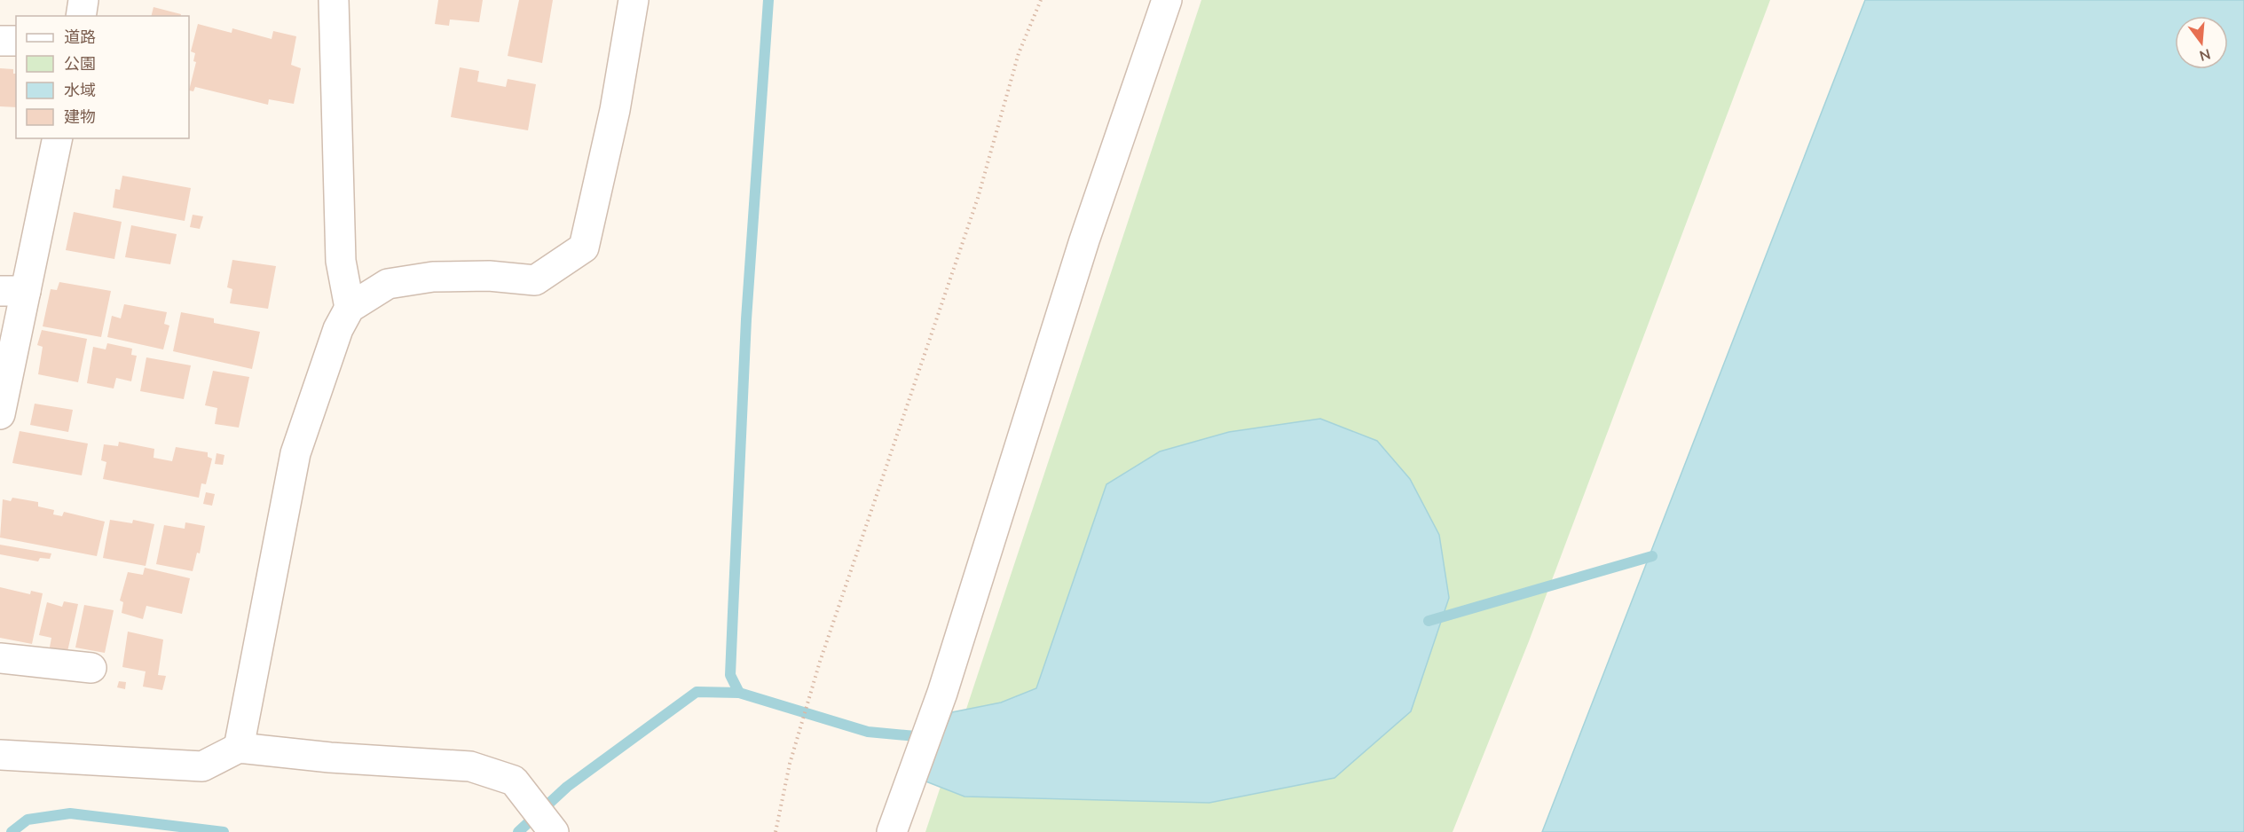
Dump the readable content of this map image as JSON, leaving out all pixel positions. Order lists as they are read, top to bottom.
{
  "legend": [
    "道路",
    "公園",
    "水域",
    "建物"
  ],
  "north": "bottom"
}
